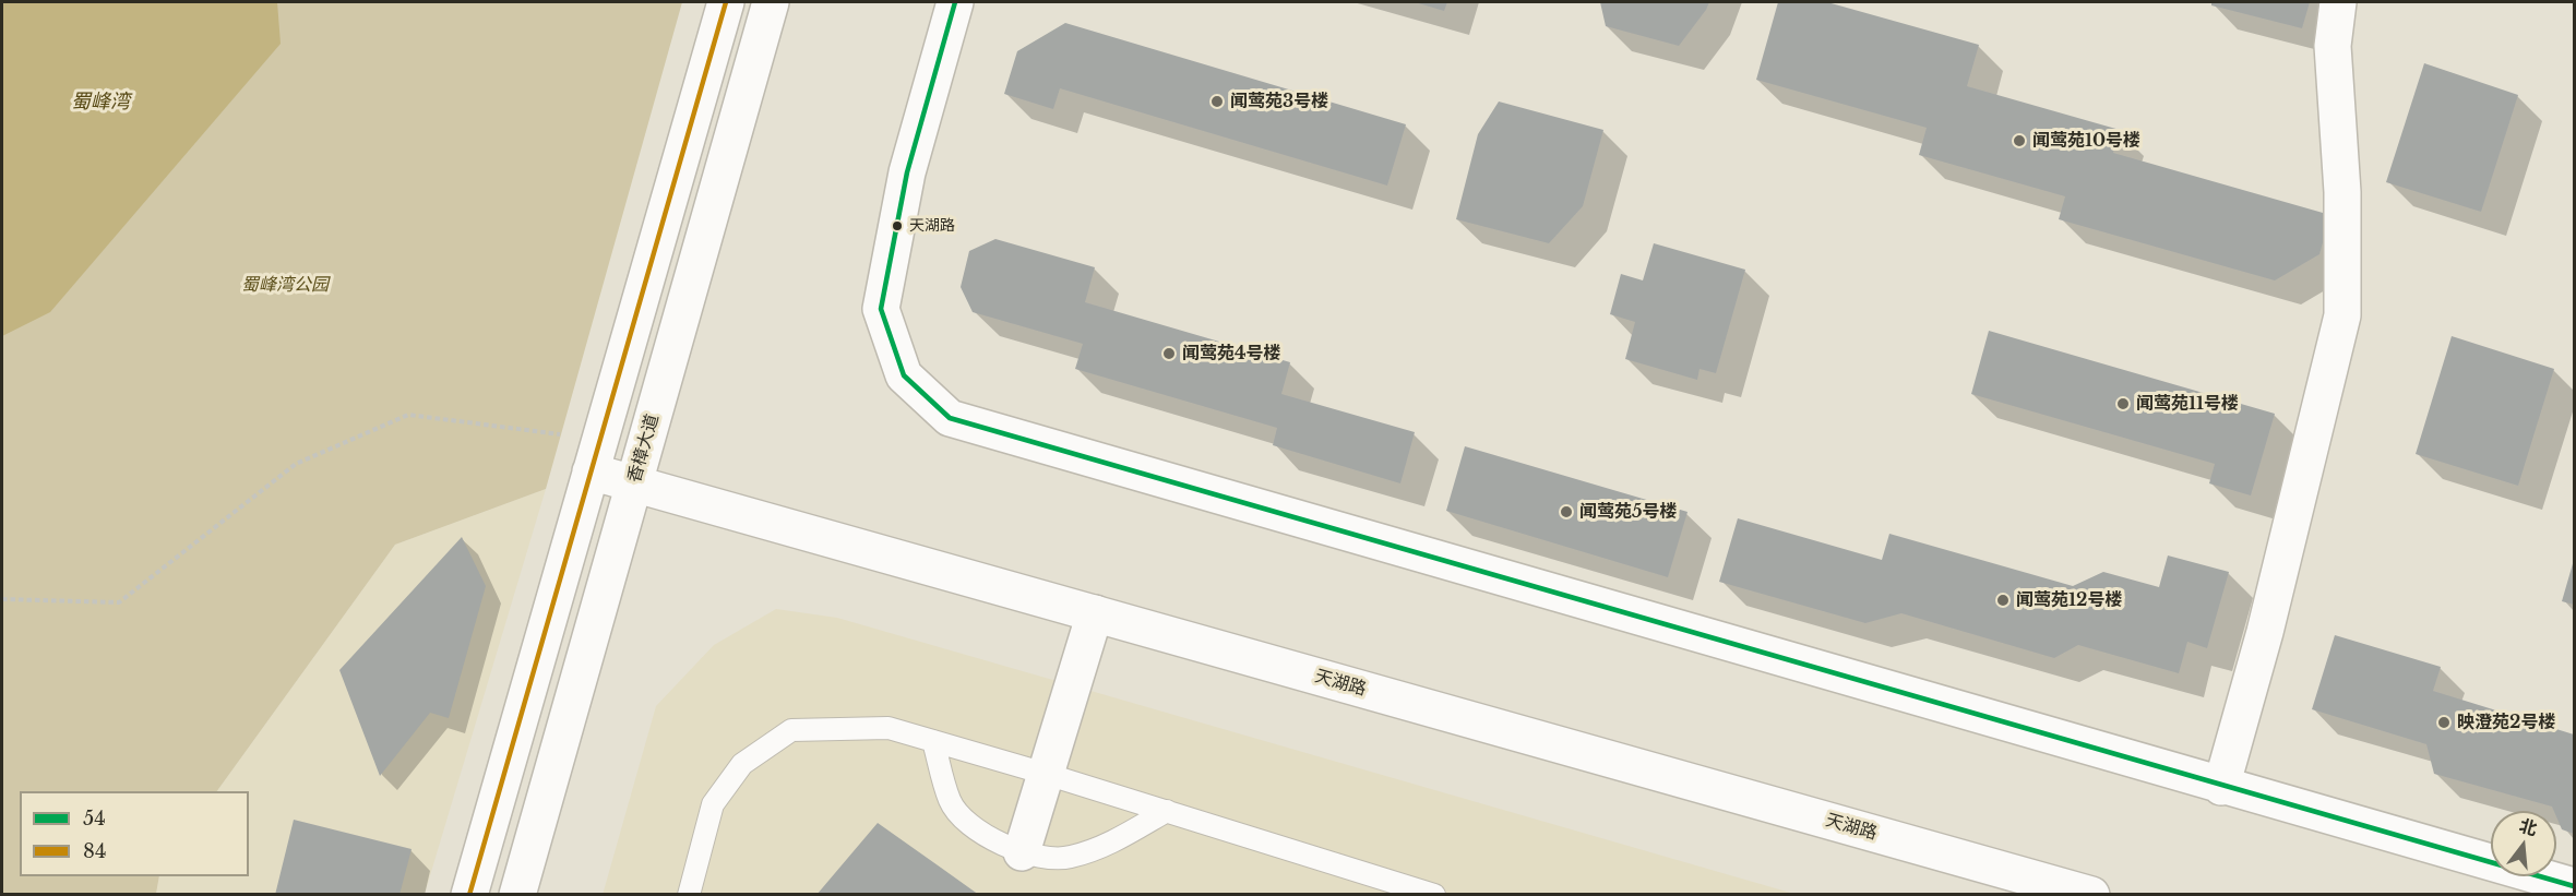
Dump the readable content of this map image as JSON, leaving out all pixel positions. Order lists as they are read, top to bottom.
{
  "streets": {
    "street": ["香樟大道", "天湖路"]
  },
  "crossings": [
    ["香樟大道", "天湖路"]
  ],
  "water": ["蜀峰湾"],
  "parks": ["蜀峰湾公园"],
  "places": [
    "闻莺苑3号楼",
    "闻莺苑10号楼",
    "天湖路",
    "闻莺苑4号楼",
    "闻莺苑11号楼",
    "闻莺苑5号楼",
    "闻莺苑12号楼",
    "映澄苑2号楼"
  ],
  "lines": ["transit line 54", "transit line 84"],
  "legend": ["54", "84"],
  "north": "top"
}
